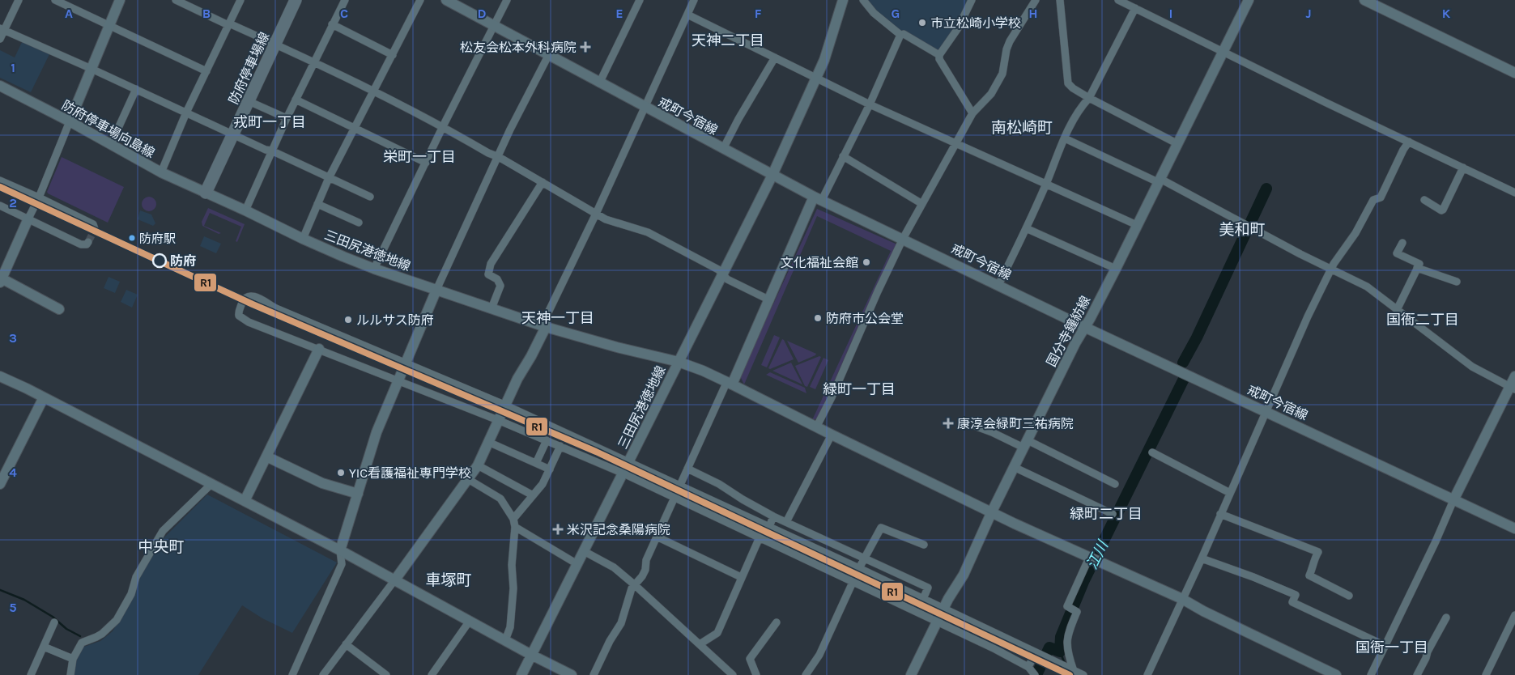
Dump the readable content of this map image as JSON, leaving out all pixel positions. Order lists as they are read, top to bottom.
{
  "streets": {
    "main road": ["防府停車場線"],
    "street": [
      "戒町今宿線",
      "防府停車場向島線",
      "三田尻港徳地線",
      "国分寺鐘紡線"
    ]
  },
  "crossings": [
    ["防府停車場線", "防府停車場向島線"],
    ["防府停車場線", "三田尻港徳地線"],
    ["戒町今宿線", "国分寺鐘紡線"],
    ["防府停車場向島線", "三田尻港徳地線"]
  ],
  "districts": [
    "天神二丁目",
    "戎町一丁目",
    "南松崎町",
    "栄町一丁目",
    "美和町",
    "天神一丁目",
    "国衙二丁目",
    "緑町一丁目",
    "緑町二丁目",
    "中央町",
    "車塚町",
    "国衙一丁目"
  ],
  "water": ["江川"],
  "places": {
    "other": [
      "市立松崎小学校",
      "防府駅",
      "防府",
      "文化福祉会館",
      "防府市公会堂",
      "ルルサス防府",
      "YIC看護福祉専門学校"
    ],
    "health": ["松友会松本外科病院", "康淳会緑町三祐病院", "米沢記念桑陽病院"]
  },
  "lines": ["transit line R1"],
  "grid": {
    "columns": [
      "A",
      "B",
      "C",
      "D",
      "E",
      "F",
      "G",
      "H",
      "I",
      "J",
      "K"
    ],
    "rows": [
      "1",
      "2",
      "3",
      "4",
      "5"
    ]
  }
}
